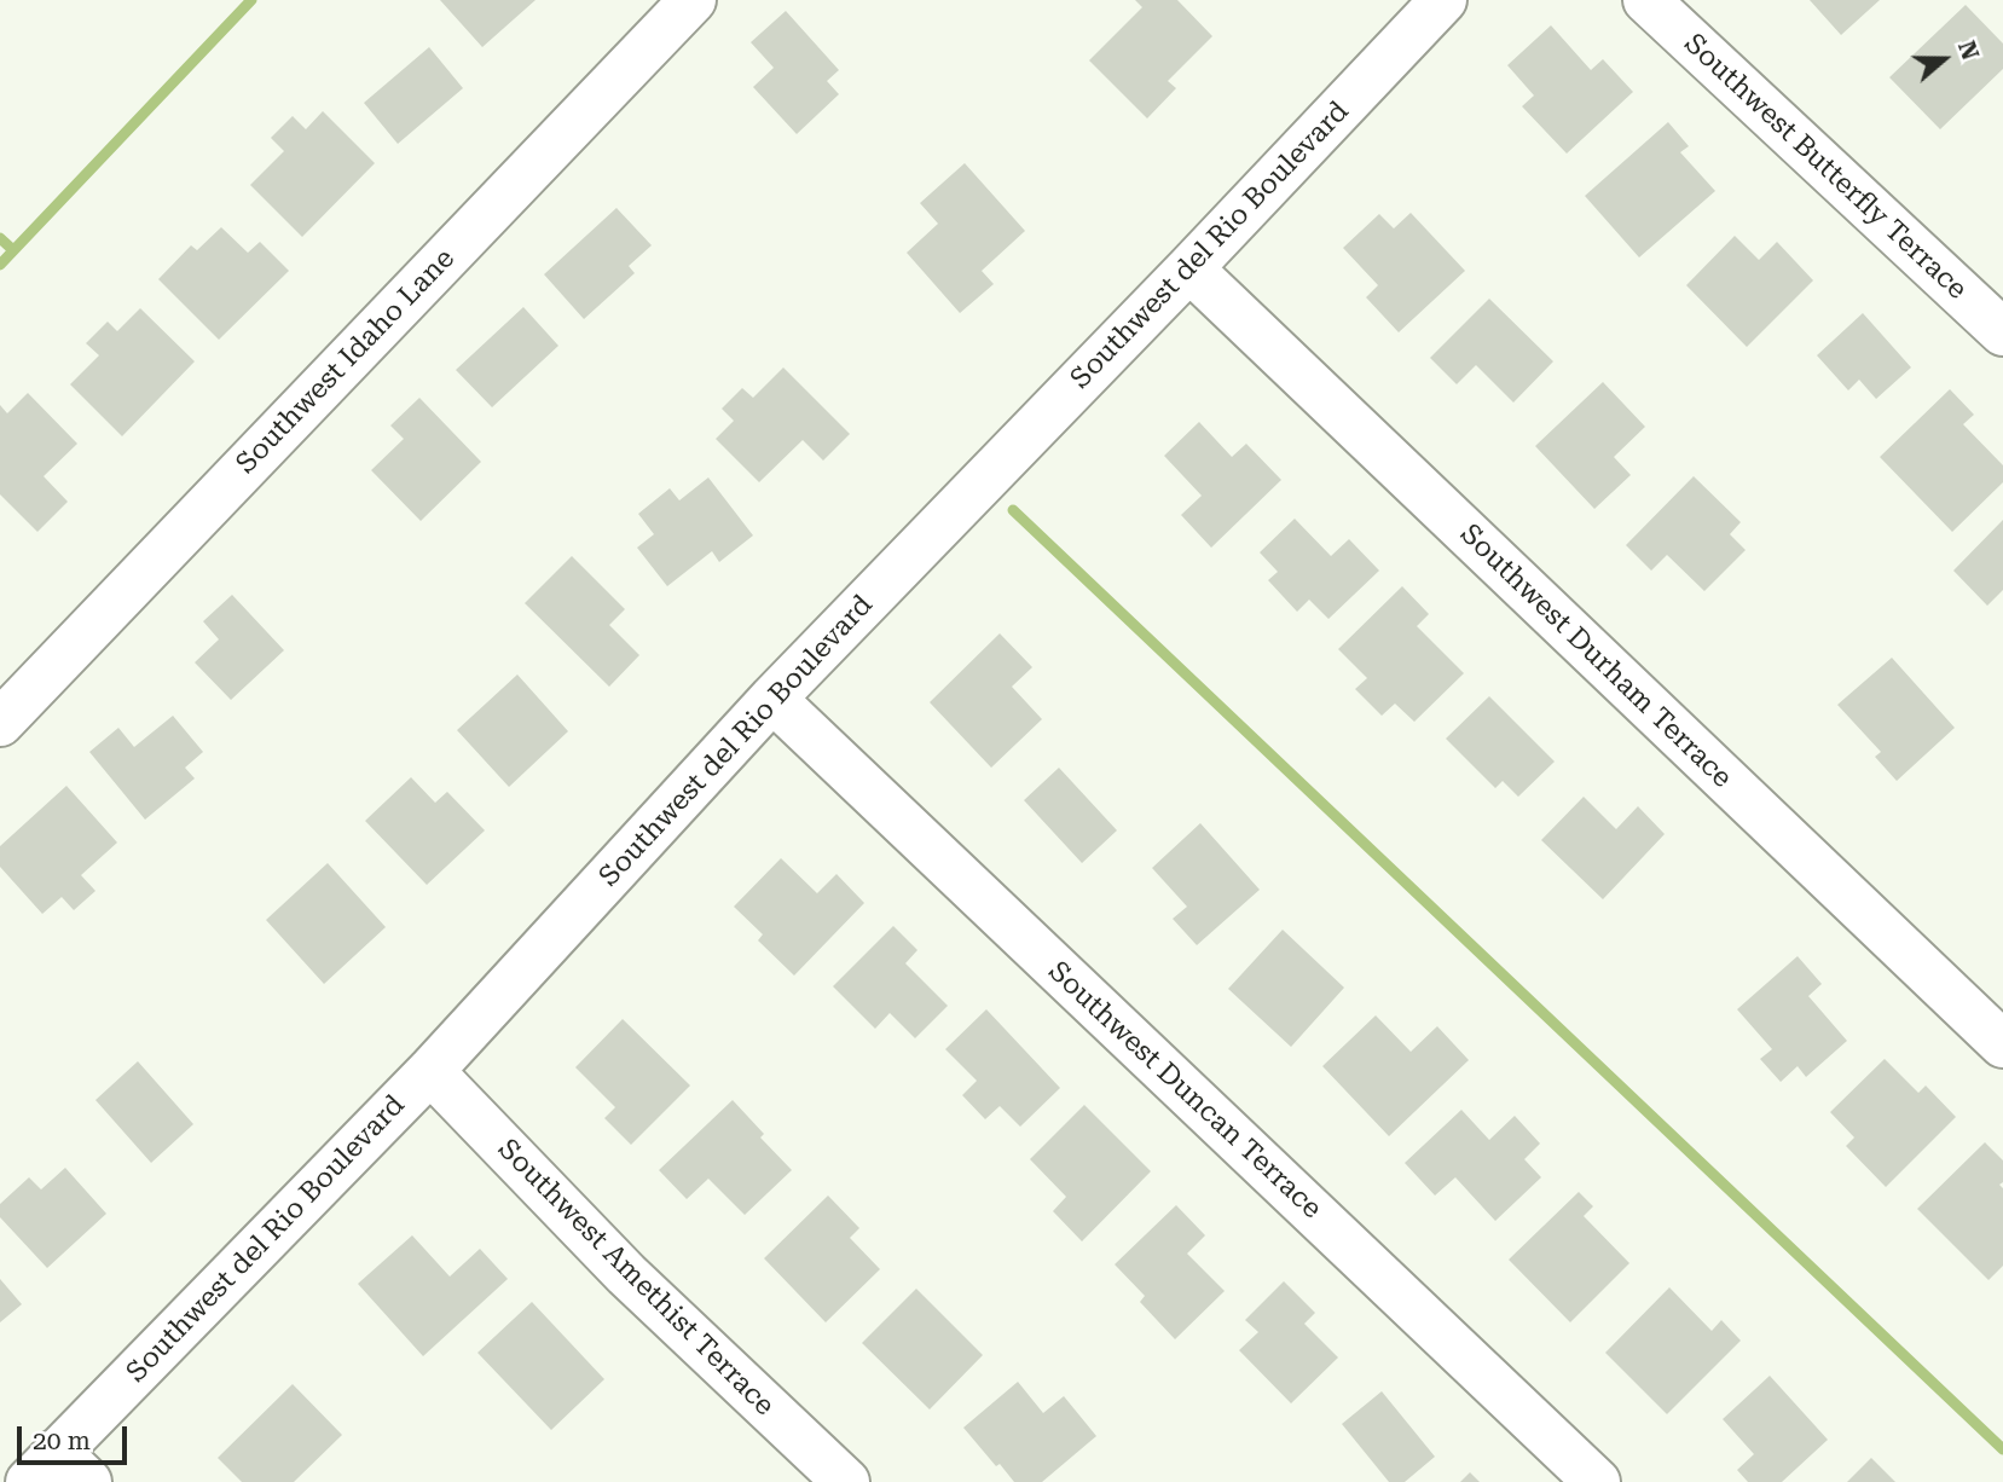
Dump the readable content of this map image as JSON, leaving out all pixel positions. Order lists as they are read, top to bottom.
{
  "streets": {
    "street": [
      "Southwest Butterfly Terrace",
      "Southwest del Rio Boulevard",
      "Southwest Idaho Lane",
      "Southwest Durham Terrace",
      "Southwest Duncan Terrace",
      "Southwest Amethist Terrace"
    ]
  },
  "crossings": [
    ["Southwest del Rio Boulevard", "Southwest Durham Terrace"],
    ["Southwest del Rio Boulevard", "Southwest Duncan Terrace"],
    ["Southwest del Rio Boulevard", "Southwest Amethist Terrace"]
  ],
  "scale_bar": "20 m",
  "north": "right"
}
